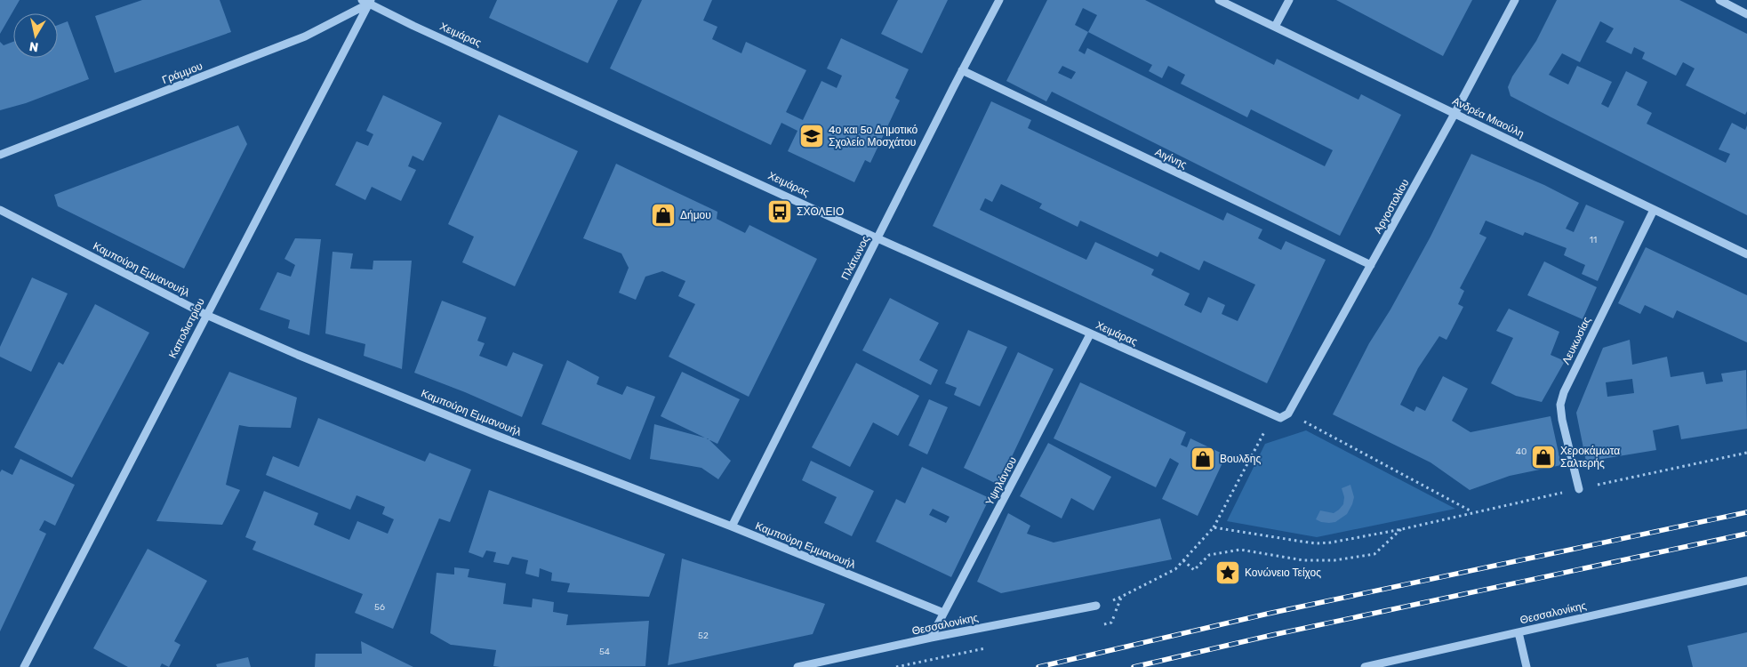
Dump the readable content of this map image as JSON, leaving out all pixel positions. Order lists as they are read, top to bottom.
{
  "streets": {
    "street": [
      "Χειμάρας",
      "Γράμμου",
      "Ανδρέα Μιαούλη",
      "Αιγίνης",
      "Αργοστολίου",
      "Πλάτωνος",
      "Καμπούρη Εμμανουήλ",
      "Καποδιστρίου",
      "Λευκωσίας",
      "Υψηλάντου",
      "Θεσσαλονίκης"
    ]
  },
  "crossings": [
    ["Χειμάρας", "Γράμμου"],
    ["Χειμάρας", "Πλάτωνος"],
    ["Χειμάρας", "Καποδιστρίου"],
    ["Χειμάρας", "Υψηλάντου"],
    ["Γράμμου", "Καποδιστρίου"],
    ["Ανδρέα Μιαούλη", "Αργοστολίου"],
    ["Ανδρέα Μιαούλη", "Λευκωσίας"],
    ["Αιγίνης", "Αργοστολίου"],
    ["Αιγίνης", "Πλάτωνος"],
    ["Πλάτωνος", "Καμπούρη Εμμανουήλ"],
    ["Καμπούρη Εμμανουήλ", "Καποδιστρίου"],
    ["Καμπούρη Εμμανουήλ", "Υψηλάντου"],
    ["Υψηλάντου", "Θεσσαλονίκης"]
  ],
  "places": {
    "school or university": ["4ο και 5ο Δημοτικό Σχολείο Μοσχάτου"],
    "bus stop": ["ΣΧΟΛΕΙΟ"],
    "shop": ["Δήμου", "Χεροκάμωτα Σαλτερής", "Βουλδης"],
    "place": ["Κονώνειο Τείχος"]
  },
  "house_numbers": [
    "11",
    "40",
    "56",
    "52",
    "54"
  ],
  "north": "bottom"
}
